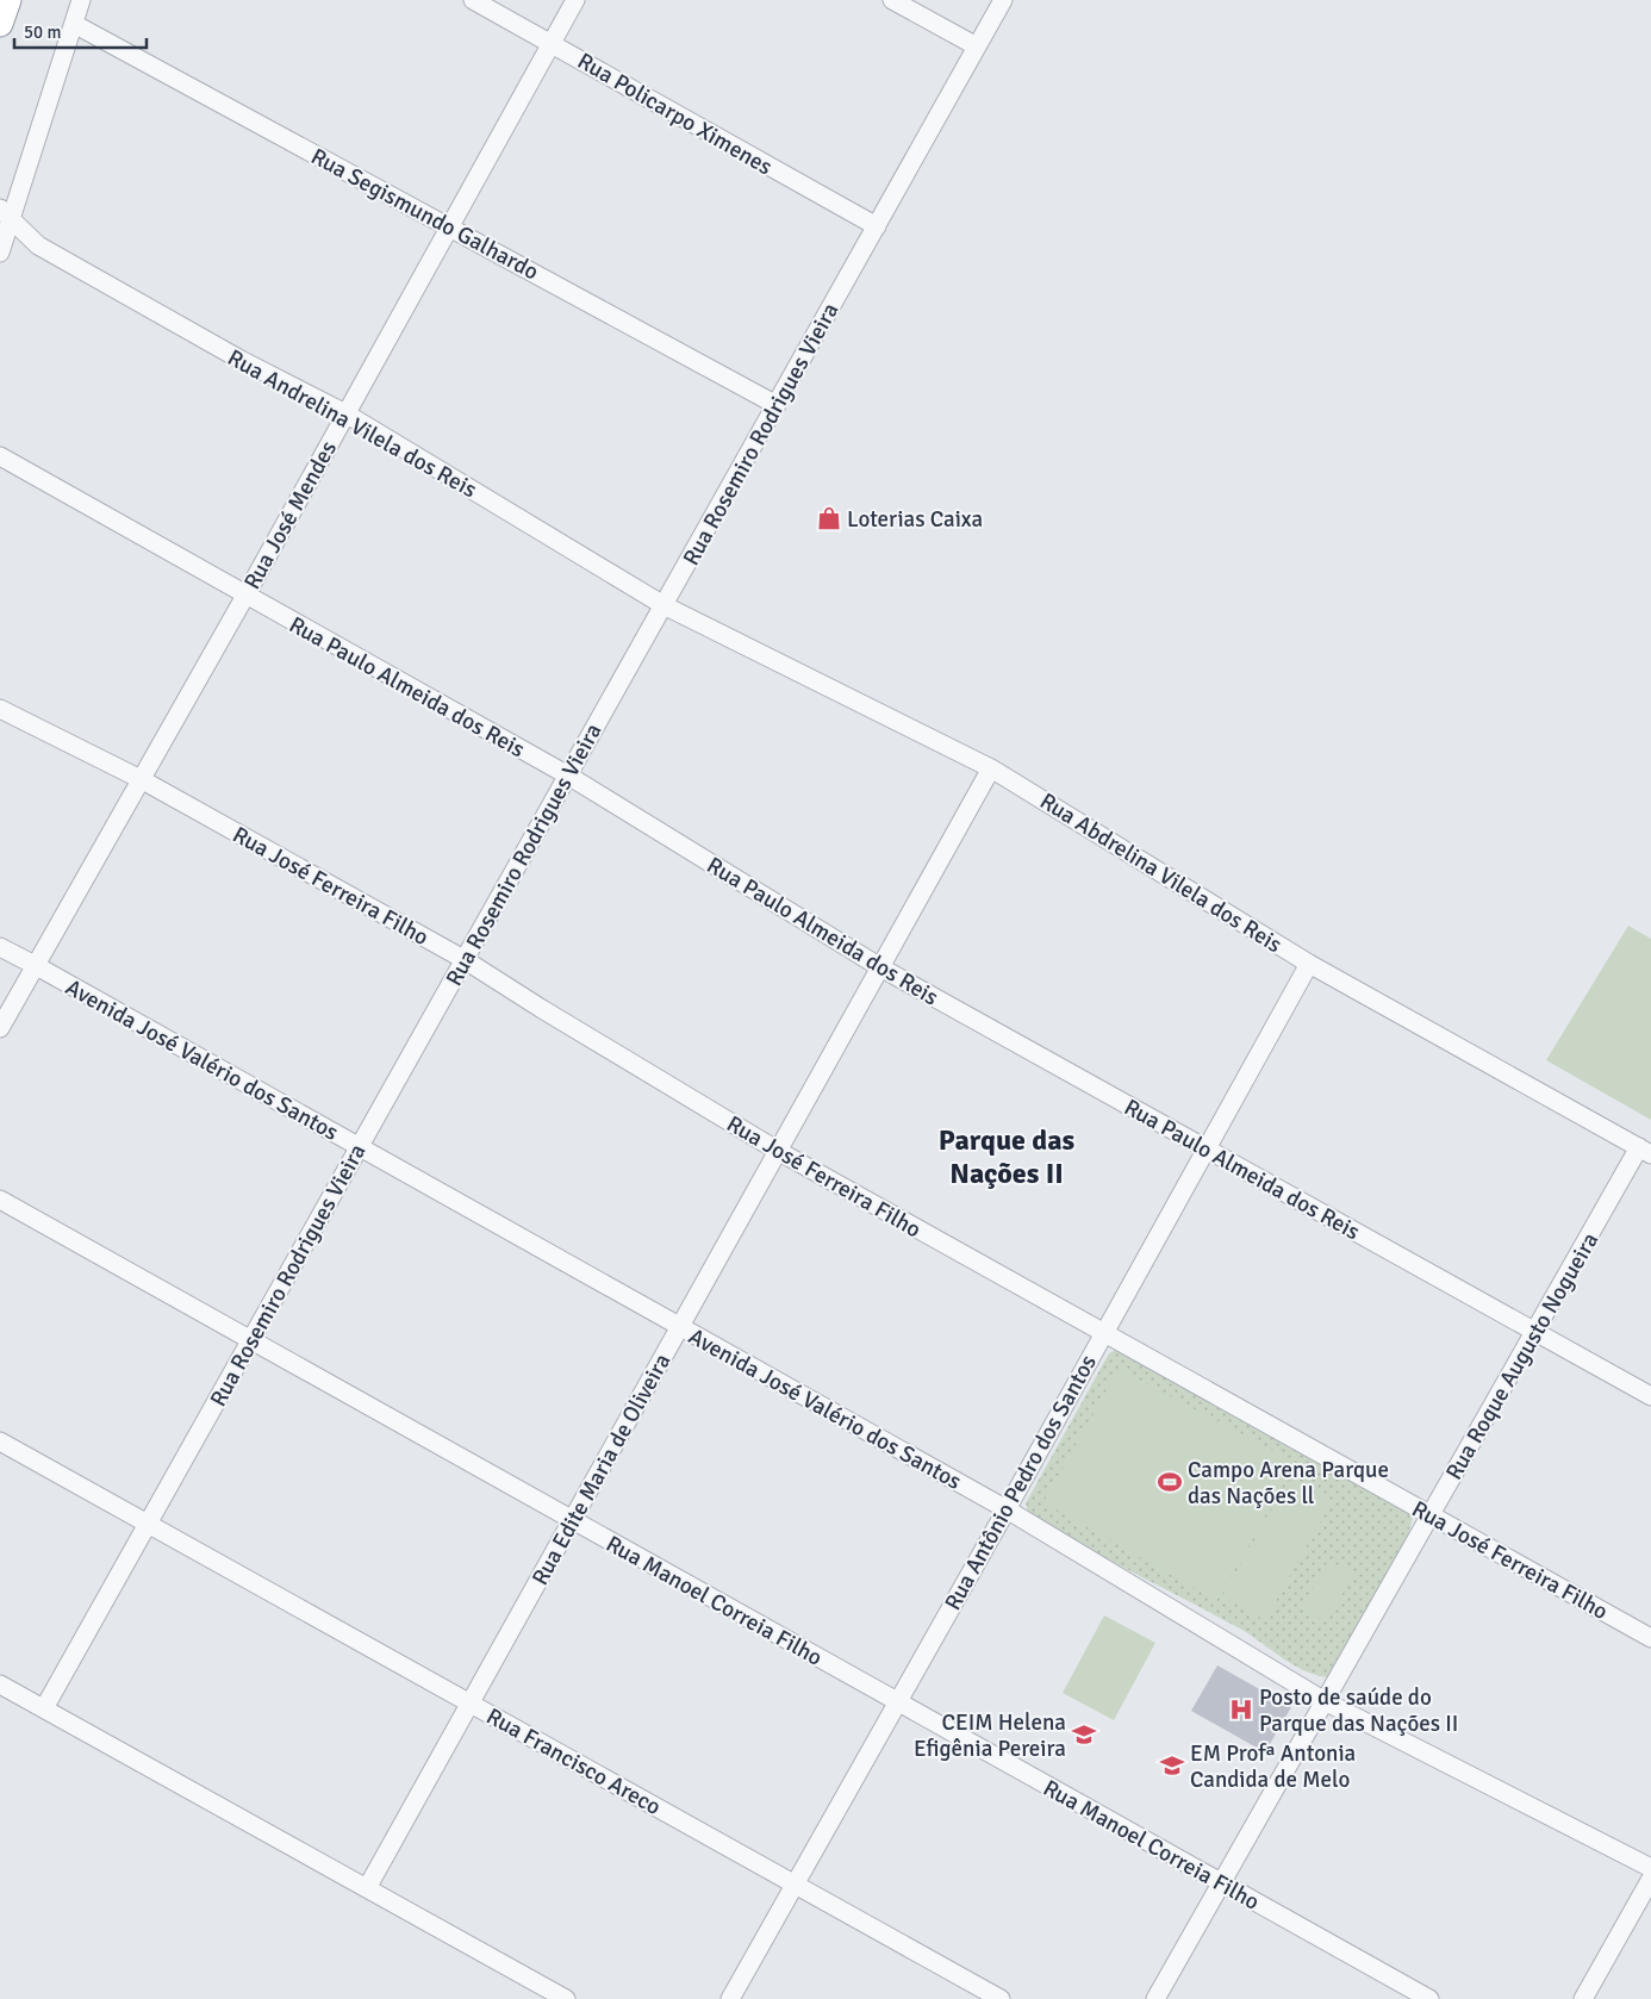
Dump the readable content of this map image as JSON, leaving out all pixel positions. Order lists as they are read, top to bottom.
{
  "streets": {
    "street": [
      "Rua Policarpo Ximenes",
      "Rua Segismundo Galhardo",
      "Rua Andrelina Vilela dos Reis",
      "Rua Rosemiro Rodrigues Vieira",
      "Rua José Mendes",
      "Rua Paulo Almeida dos Reis",
      "Rua Abdrelina Vilela dos Reis",
      "Rua José Ferreira Filho",
      "Avenida José Valério dos Santos",
      "Rua Roque Augusto Nogueira",
      "Rua Edite Maria de Oliveira",
      "Rua Antônio Pedro dos Santos",
      "Rua Manoel Correia Filho",
      "Rua Francisco Areco"
    ]
  },
  "crossings": [
    ["Rua Policarpo Ximenes", "Rua Rosemiro Rodrigues Vieira"],
    ["Rua Policarpo Ximenes", "Rua José Mendes"],
    ["Rua Segismundo Galhardo", "Rua Rosemiro Rodrigues Vieira"],
    ["Rua Segismundo Galhardo", "Rua José Mendes"],
    ["Rua Andrelina Vilela dos Reis", "Rua Rosemiro Rodrigues Vieira"],
    ["Rua Andrelina Vilela dos Reis", "Rua José Mendes"],
    ["Rua Andrelina Vilela dos Reis", "Rua Abdrelina Vilela dos Reis"],
    ["Rua Rosemiro Rodrigues Vieira", "Rua Paulo Almeida dos Reis"],
    ["Rua Rosemiro Rodrigues Vieira", "Rua Abdrelina Vilela dos Reis"],
    ["Rua Rosemiro Rodrigues Vieira", "Rua José Ferreira Filho"],
    ["Rua Rosemiro Rodrigues Vieira", "Avenida José Valério dos Santos"],
    ["Rua Rosemiro Rodrigues Vieira", "Rua Manoel Correia Filho"],
    ["Rua Rosemiro Rodrigues Vieira", "Rua Francisco Areco"],
    ["Rua José Mendes", "Rua Paulo Almeida dos Reis"],
    ["Rua José Mendes", "Rua José Ferreira Filho"],
    ["Rua José Mendes", "Avenida José Valério dos Santos"],
    ["Rua Paulo Almeida dos Reis", "Rua Roque Augusto Nogueira"],
    ["Rua Paulo Almeida dos Reis", "Rua Edite Maria de Oliveira"],
    ["Rua Paulo Almeida dos Reis", "Rua Antônio Pedro dos Santos"],
    ["Rua Abdrelina Vilela dos Reis", "Rua Roque Augusto Nogueira"],
    ["Rua Abdrelina Vilela dos Reis", "Rua Edite Maria de Oliveira"],
    ["Rua Abdrelina Vilela dos Reis", "Rua Antônio Pedro dos Santos"],
    ["Rua José Ferreira Filho", "Rua Roque Augusto Nogueira"],
    ["Rua José Ferreira Filho", "Rua Edite Maria de Oliveira"],
    ["Rua José Ferreira Filho", "Rua Antônio Pedro dos Santos"],
    ["Avenida José Valério dos Santos", "Rua Roque Augusto Nogueira"],
    ["Avenida José Valério dos Santos", "Rua Edite Maria de Oliveira"],
    ["Avenida José Valério dos Santos", "Rua Antônio Pedro dos Santos"],
    ["Rua Roque Augusto Nogueira", "Rua Manoel Correia Filho"],
    ["Rua Edite Maria de Oliveira", "Rua Manoel Correia Filho"],
    ["Rua Edite Maria de Oliveira", "Rua Francisco Areco"],
    ["Rua Antônio Pedro dos Santos", "Rua Manoel Correia Filho"],
    ["Rua Antônio Pedro dos Santos", "Rua Francisco Areco"]
  ],
  "districts": ["Parque das Nações II"],
  "places": {
    "shop": ["Loterias Caixa"],
    "sports": ["Campo Arena Parque das Nações ll"],
    "hospital": ["Posto de saúde do Parque das Nações II"],
    "school or university": ["CEIM Helena Efigênia Pereira", "EM Profª Antonia Candida de Melo"]
  },
  "scale_bar": "50 m"
}
